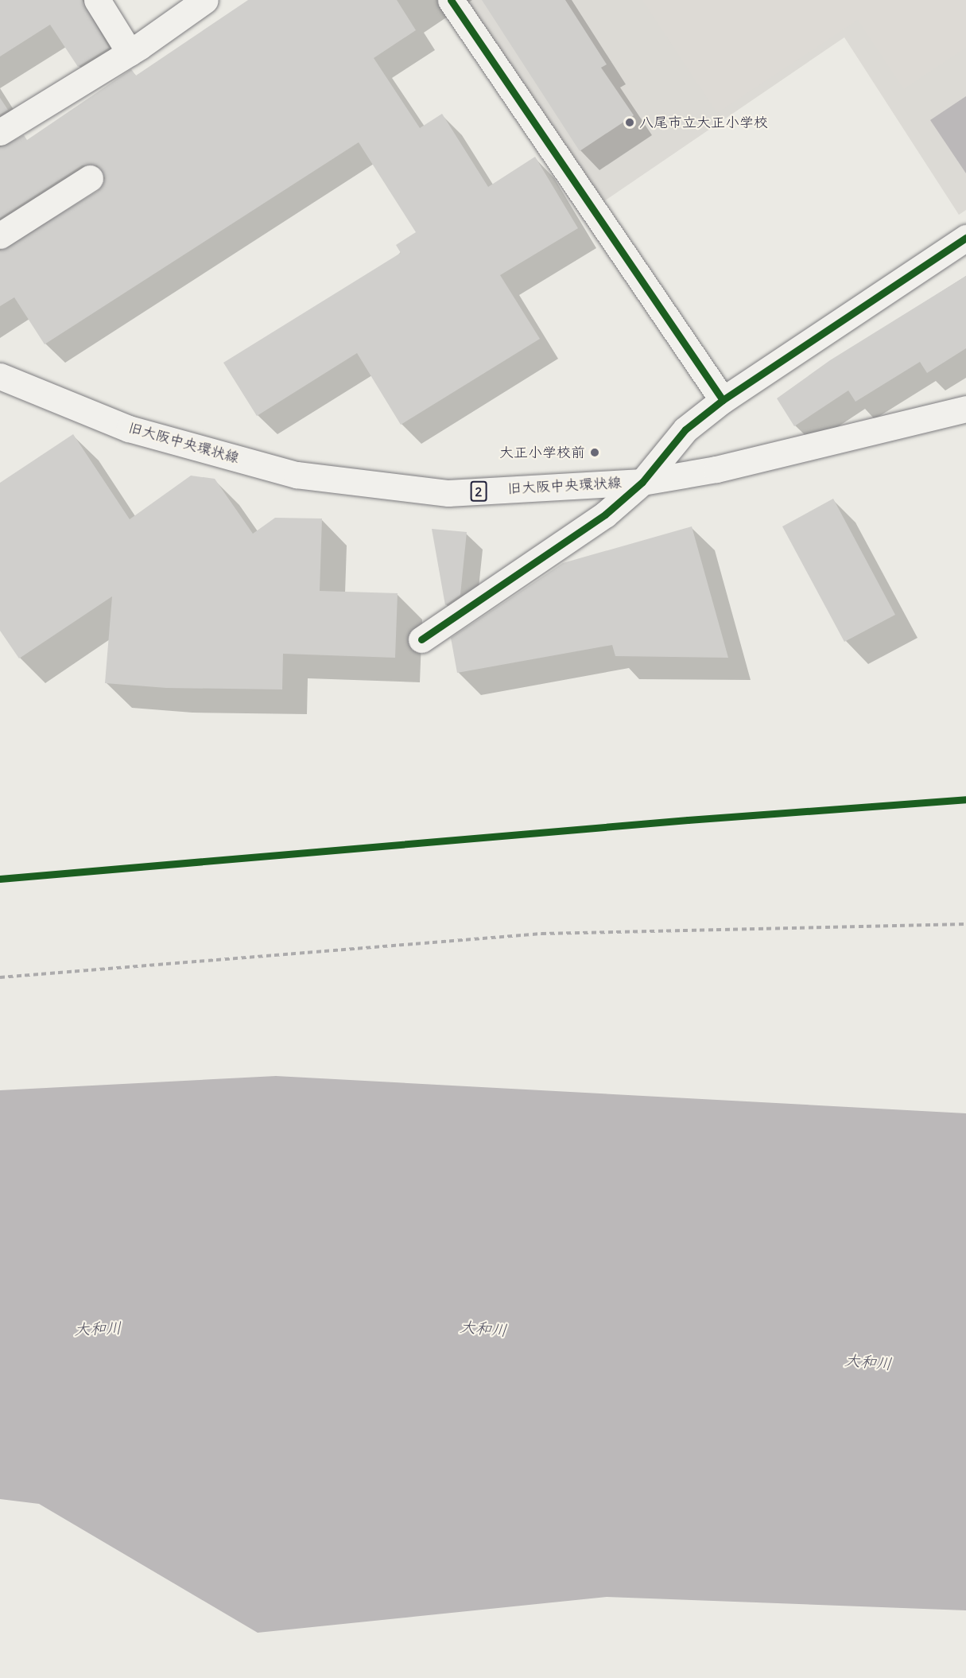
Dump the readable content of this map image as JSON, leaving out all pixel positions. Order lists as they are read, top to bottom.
{
  "streets": {
    "street": ["旧大阪中央環状線", "2"]
  },
  "water": ["大和川"],
  "places": ["八尾市立大正小学校", "大正小学校前"]
}
